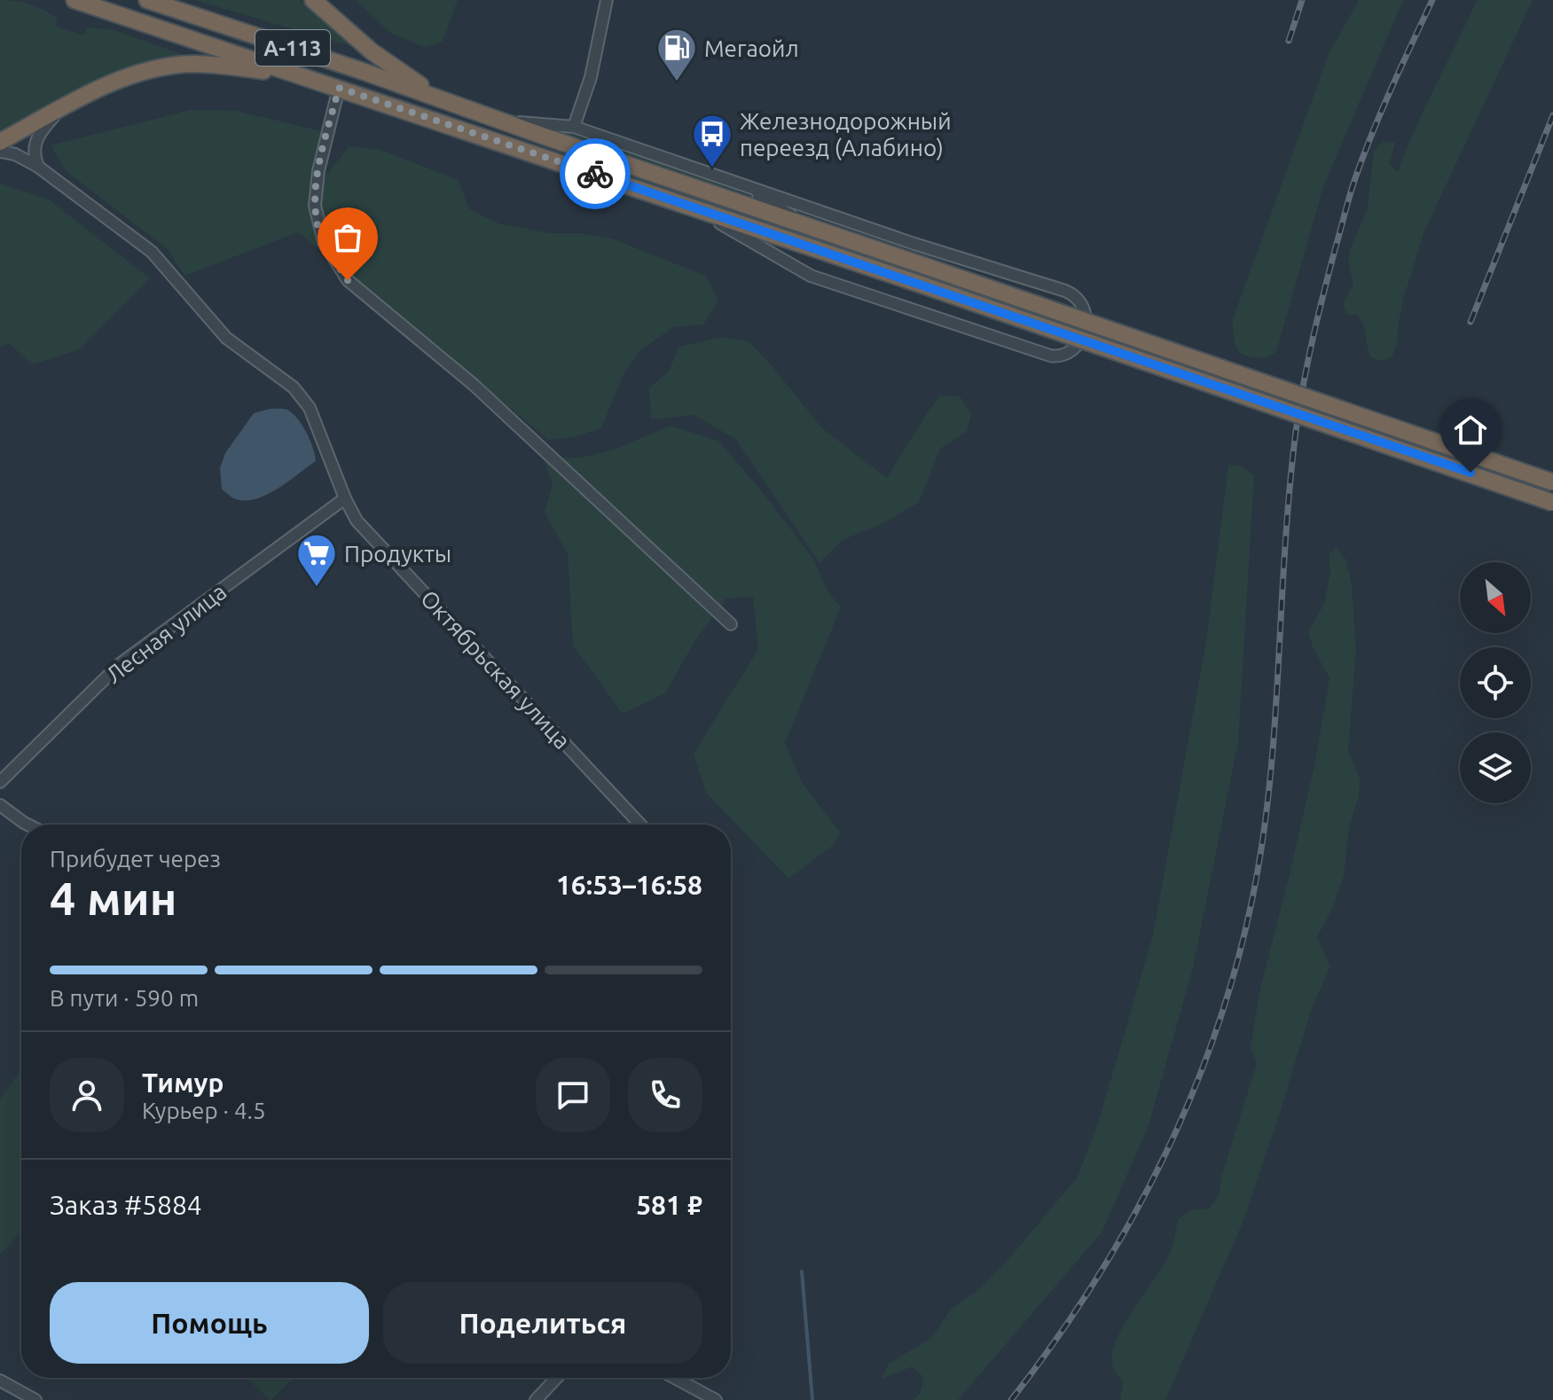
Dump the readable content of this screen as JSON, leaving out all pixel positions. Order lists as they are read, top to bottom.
{
  "streets": {
    "highway": ["А-113"],
    "street": ["Лесная улица", "Октябрьская улица"]
  },
  "crossings": [
    ["Лесная улица", "Октябрьская улица"]
  ],
  "places": {
    "fuel station": ["Мегаойл"],
    "bus stop": ["Железнодорожный переезд (Алабино)"],
    "supermarket": ["Продукты"]
  },
  "north": "bottom right",
  "page": {
    "heading": ["4 мин", "Прибудет через", "16:53–16:58"],
    "panel": [
      "Тимур",
      "Курьер · 4.5",
      "Заказ #5884",
      "581 ₽"
    ],
    "bar": "В пути · 590 m",
    "buttons": ["Помощь", "Поделиться"]
  }
}
